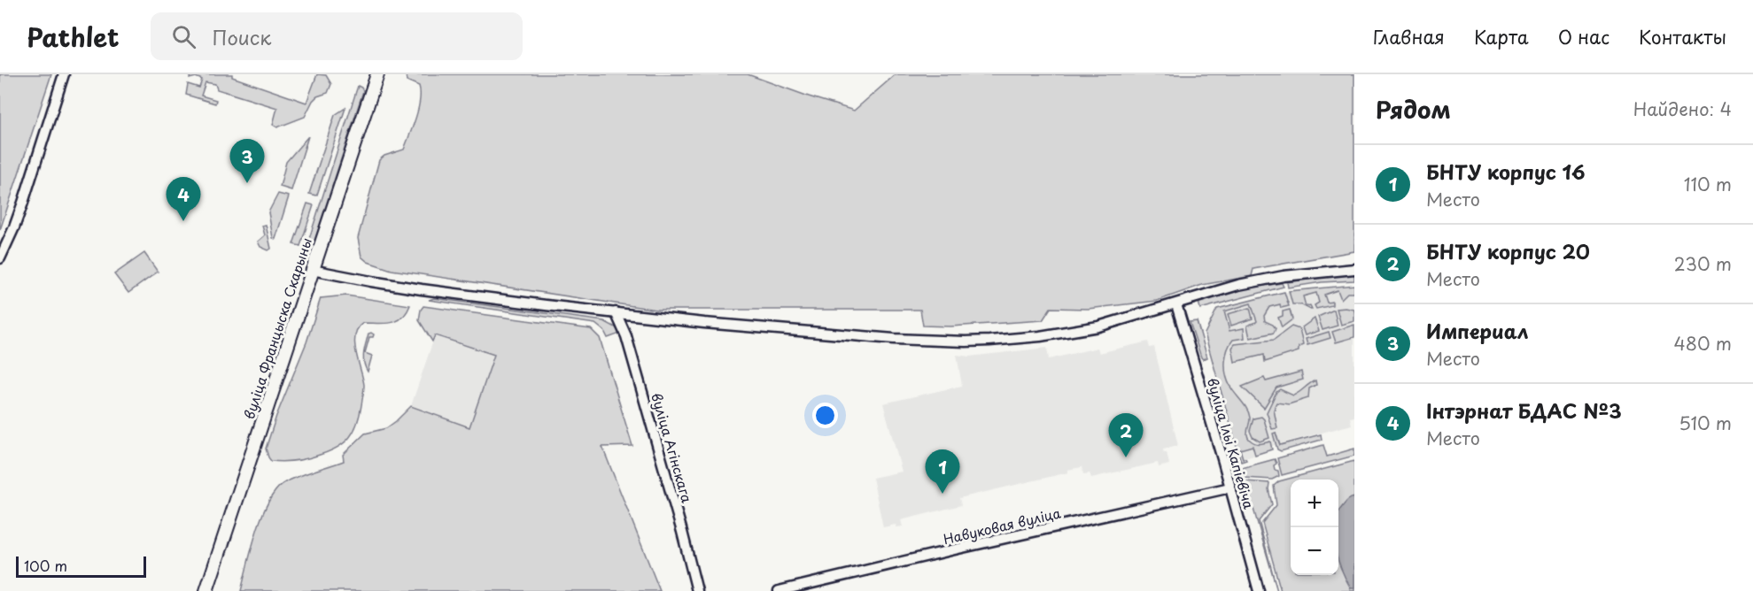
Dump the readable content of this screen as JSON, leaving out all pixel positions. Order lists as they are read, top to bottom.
{
  "streets": {
    "main road": ["вуліца Францыска Скарыны"],
    "street": ["вуліца Ільі Капіевіча", "вуліца Агінскага", "Навуковая вуліца"]
  },
  "crossings": [
    ["вуліца Ільі Капіевіча", "Навуковая вуліца"]
  ],
  "scale_bar": "100 m",
  "page": {
    "header": "Pathlet",
    "search": "Поиск",
    "nav": [
      "Главная",
      "Карта",
      "О нас",
      "Контакты"
    ],
    "heading": ["Рядом", "Найдено: 4"],
    "pins": [
      "3",
      "4",
      "2",
      "1"
    ],
    "list": [
      {
        "mark": "1",
        "name": "БНТУ корпус 16",
        "note": "Место",
        "value": "110 m"
      },
      {
        "mark": "2",
        "name": "БНТУ корпус 20",
        "note": "Место",
        "value": "230 m"
      },
      {
        "mark": "3",
        "name": "Империал",
        "note": "Место",
        "value": "480 m"
      },
      {
        "mark": "4",
        "name": "Інтэрнат БДАС №3",
        "note": "Место",
        "value": "510 m"
      }
    ],
    "map_buttons": ["+", "−"],
    "scale": "100 m"
  }
}
